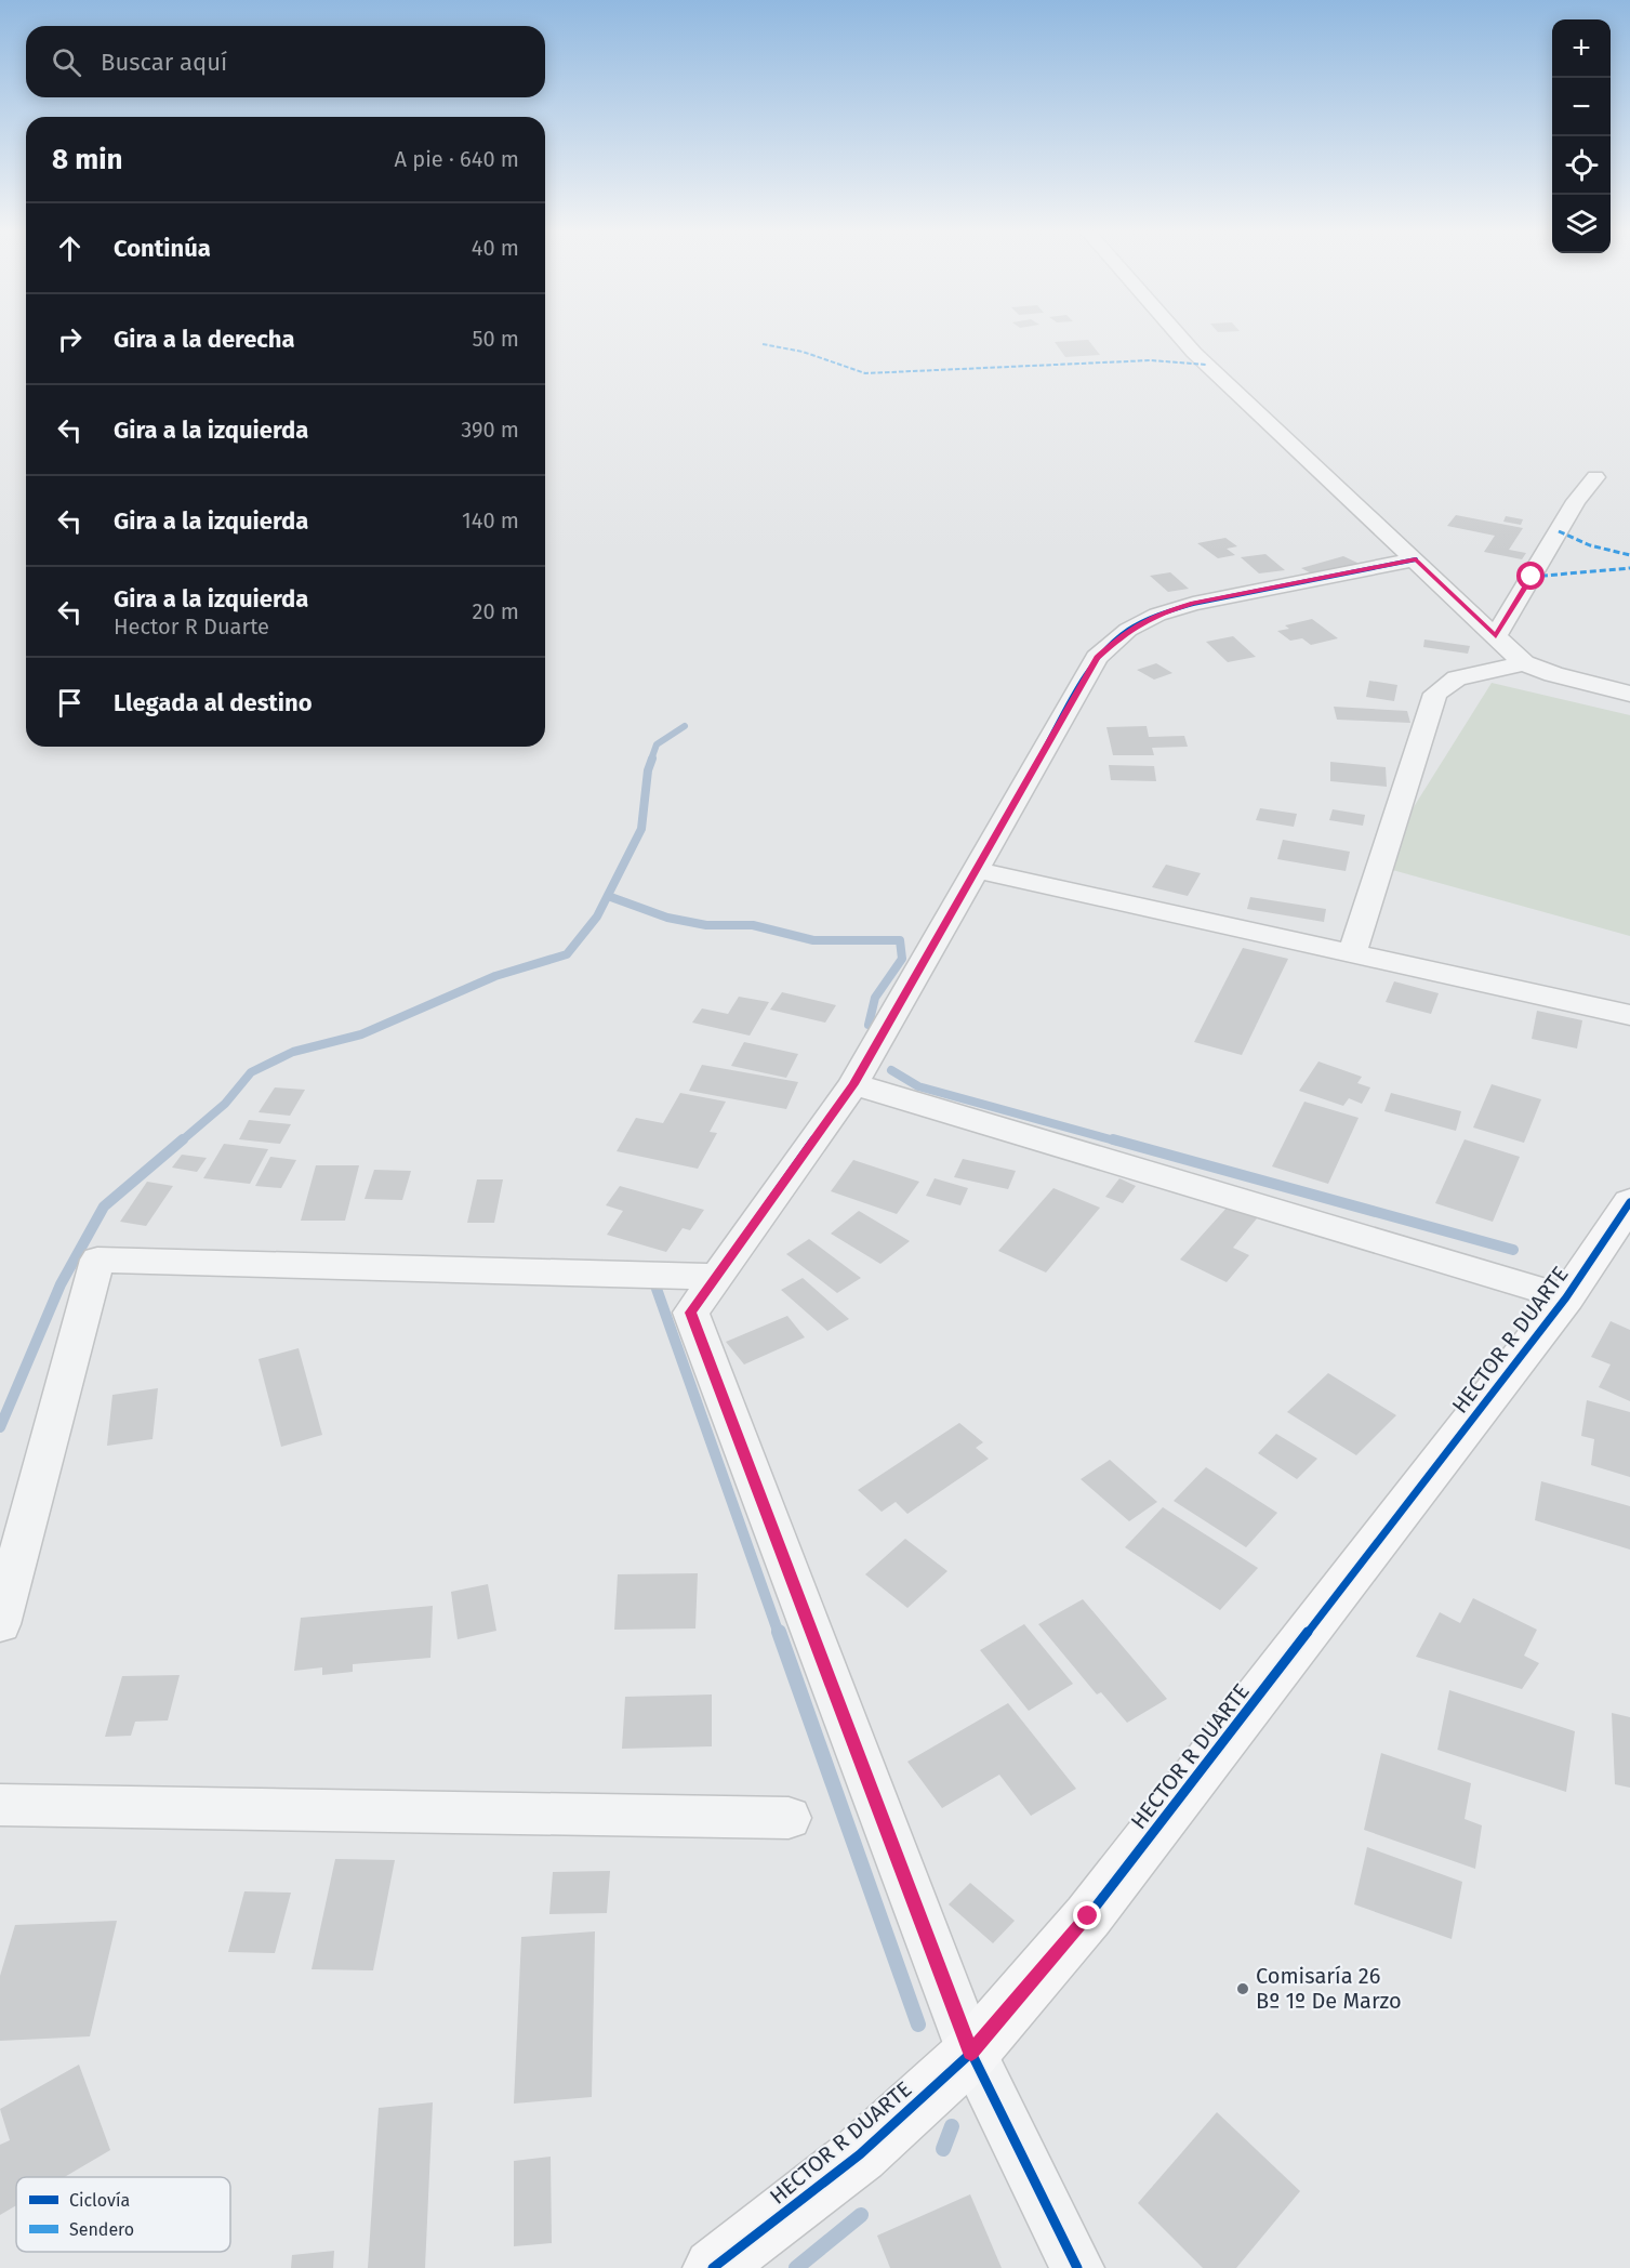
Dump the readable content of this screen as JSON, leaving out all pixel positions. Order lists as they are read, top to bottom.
{
  "streets": {
    "street": ["HECTOR R DUARTE"]
  },
  "places": ["Comisaría 26 Bº 1º De Marzo"],
  "legend": ["Ciclovía", "Sendero"],
  "page": {
    "map_buttons": ["+", "−"],
    "search": "Buscar aquí",
    "heading": ["8 min", "A pie · 640 m"],
    "list": [
      ["Continúa", "40 m"],
      ["Gira a la derecha", "50 m"],
      ["Gira a la izquierda", "390 m"],
      ["Gira a la izquierda", "140 m"],
      ["Gira a la izquierda", "Hector R Duarte", "20 m"],
      "Llegada al destino"
    ]
  }
}
